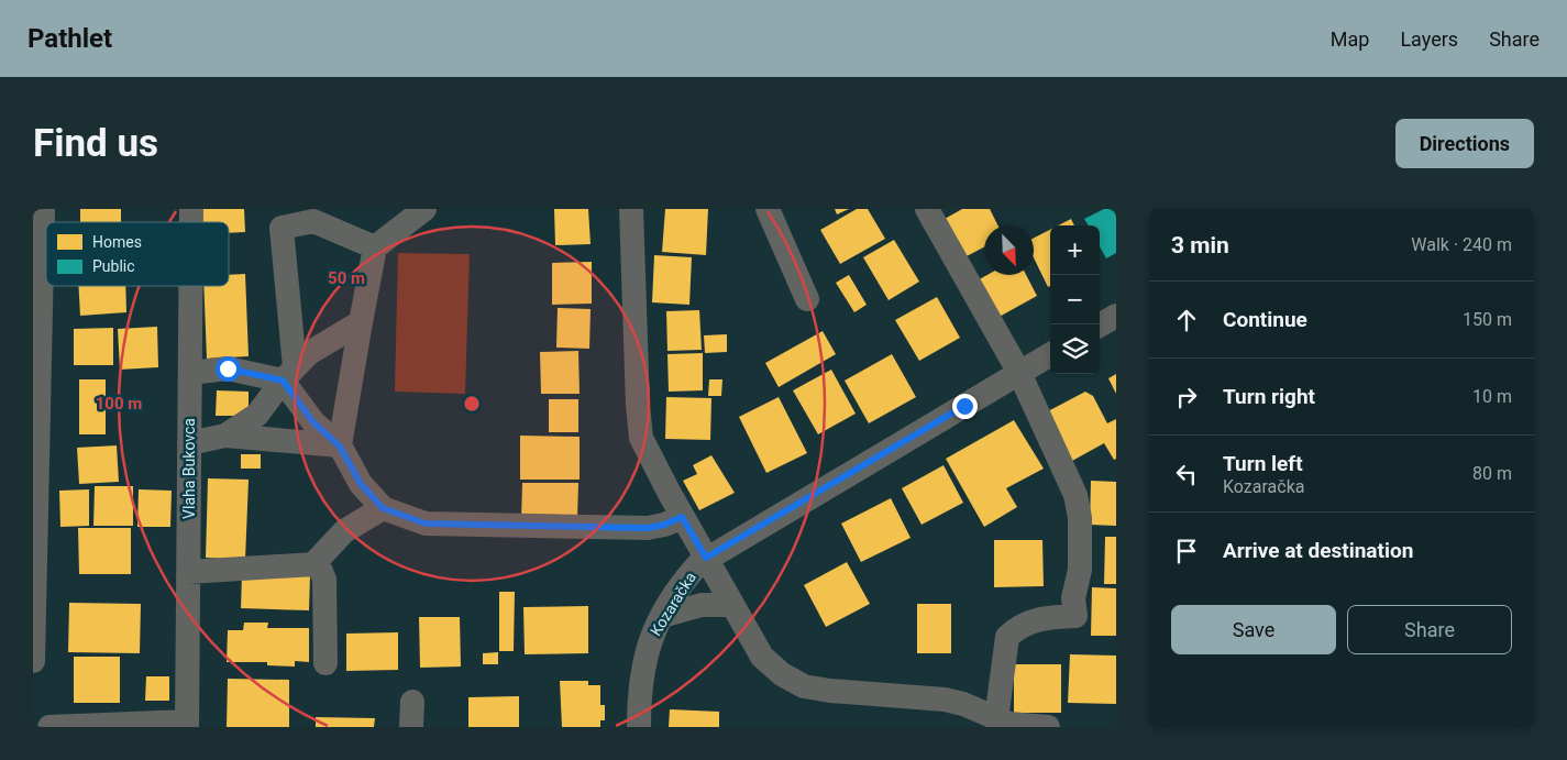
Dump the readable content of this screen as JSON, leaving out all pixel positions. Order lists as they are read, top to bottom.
{
  "streets": {
    "street": ["Vlaha Bukovca", "Kozaračka"]
  },
  "legend": ["Homes", "Public"],
  "north": "bottom right",
  "page": {
    "header": "Pathlet",
    "nav": ["Map", "Layers", "Share"],
    "buttons": [
      "Directions",
      ["Save", "Share"]
    ],
    "title": "Find us",
    "heading": ["3 min", "Walk · 240 m"],
    "map_buttons": ["+", "−"],
    "list": [
      ["Continue", "150 m"],
      ["Turn right", "10 m"],
      ["Turn left", "Kozaračka", "80 m"],
      "Arrive at destination"
    ]
  },
  "rings": ["50 m", "100 m"]
}
